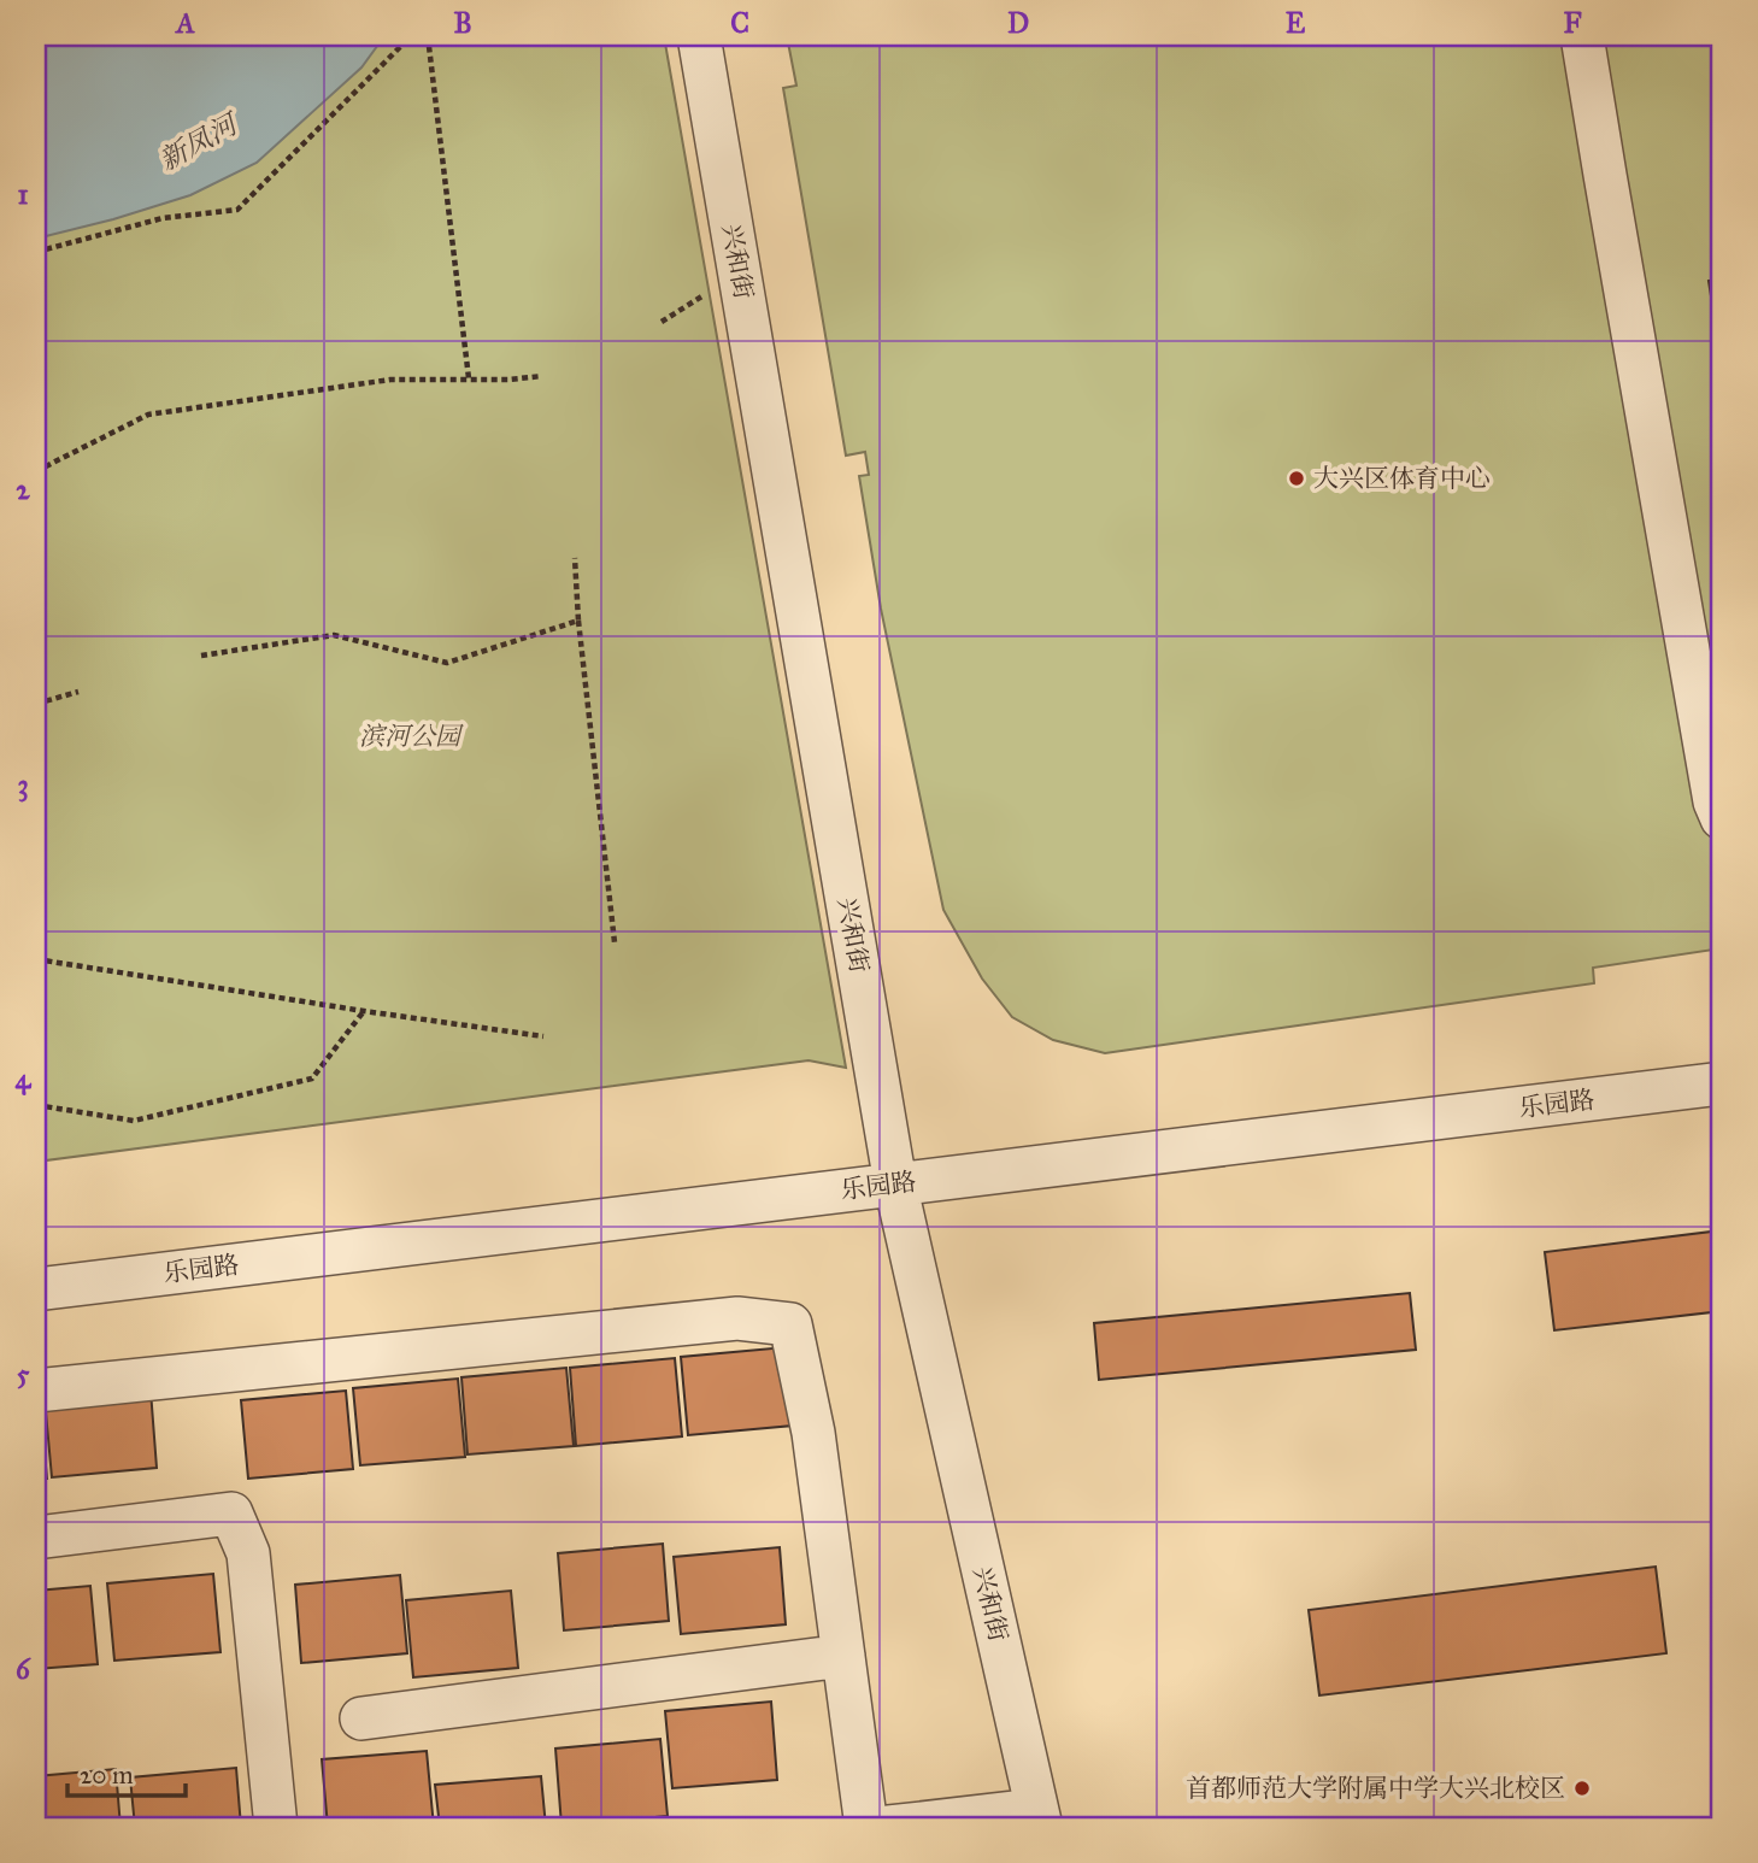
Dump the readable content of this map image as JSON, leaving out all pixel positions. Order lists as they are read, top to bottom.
{
  "streets": {
    "street": ["兴和街", "乐园路"]
  },
  "crossings": [
    ["兴和街", "乐园路"]
  ],
  "water": ["新凤河"],
  "parks": ["滨河公园"],
  "places": ["大兴区体育中心", "首都师范大学附属中学大兴北校区"],
  "scale_bar": "20 m",
  "grid": {
    "columns": [
      "A",
      "B",
      "C",
      "D",
      "E",
      "F"
    ],
    "rows": [
      "1",
      "2",
      "3",
      "4",
      "5",
      "6"
    ]
  }
}
